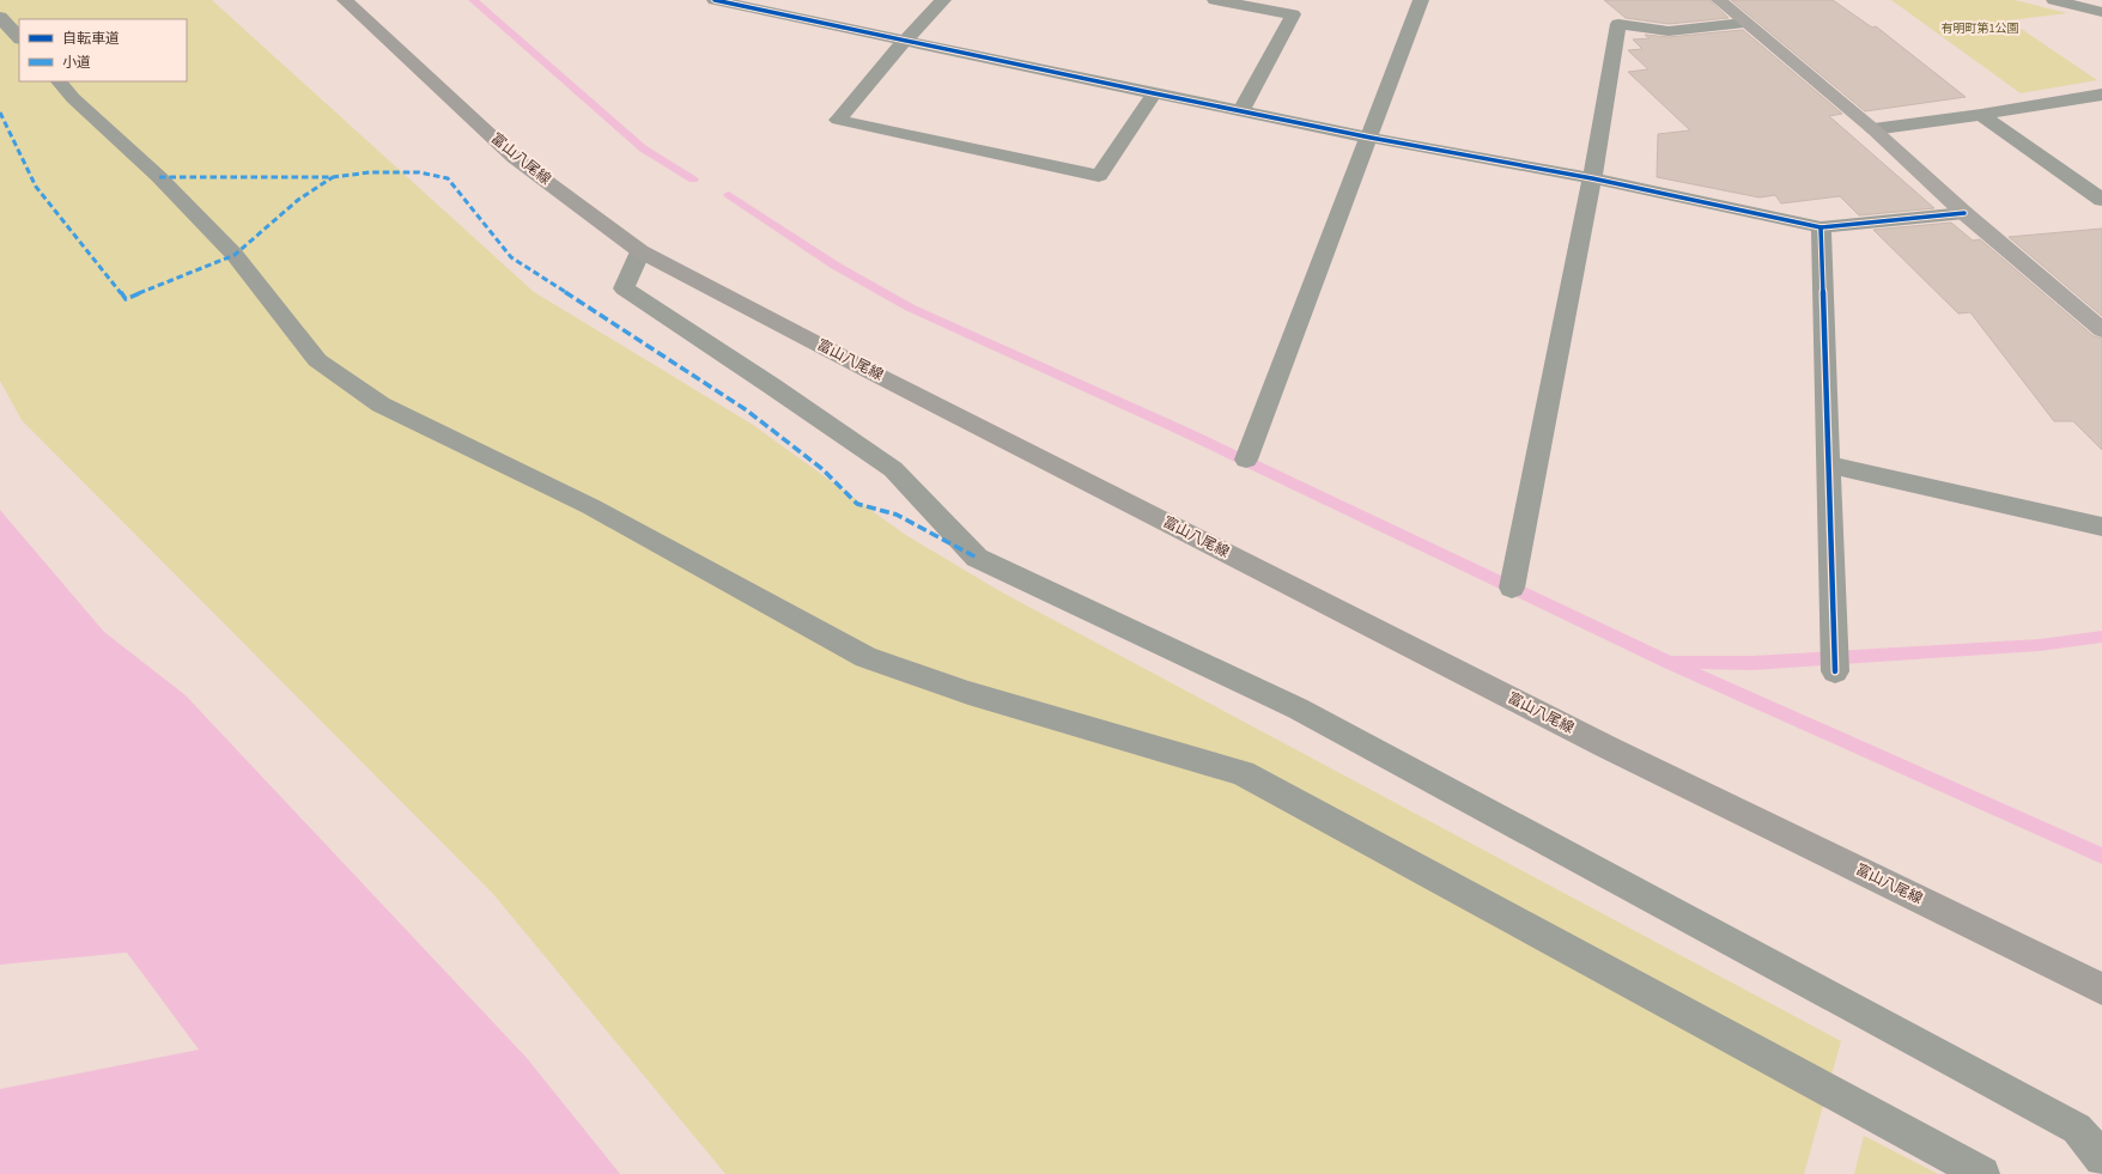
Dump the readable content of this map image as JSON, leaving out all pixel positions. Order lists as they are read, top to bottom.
{
  "streets": {
    "main road": ["富山八尾線"]
  },
  "parks": ["有明町第1公園"],
  "legend": ["自転車道", "小道"]
}
